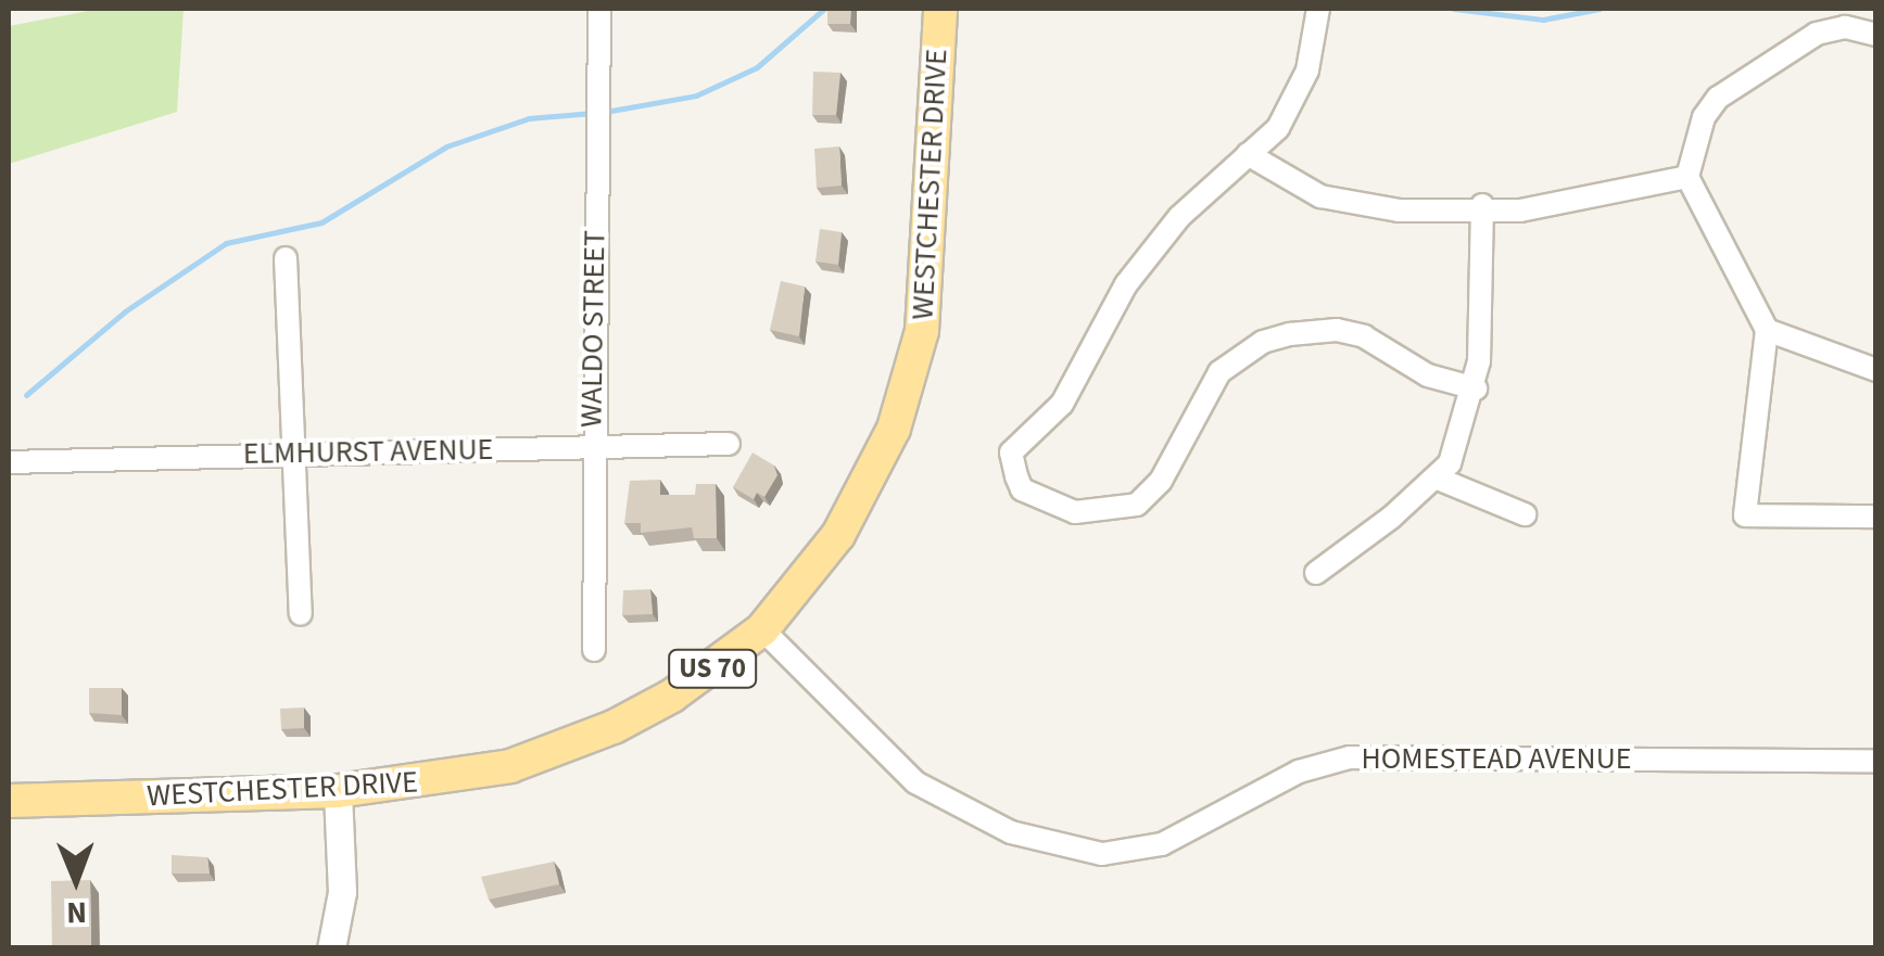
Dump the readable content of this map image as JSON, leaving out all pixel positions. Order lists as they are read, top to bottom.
{
  "streets": {
    "main road": ["WESTCHESTER DRIVE", "US 70"],
    "street": ["WALDO STREET", "ELMHURST AVENUE", "HOMESTEAD AVENUE"]
  },
  "crossings": [
    ["WESTCHESTER DRIVE", "HOMESTEAD AVENUE"],
    ["WALDO STREET", "ELMHURST AVENUE"]
  ],
  "north": "bottom"
}
